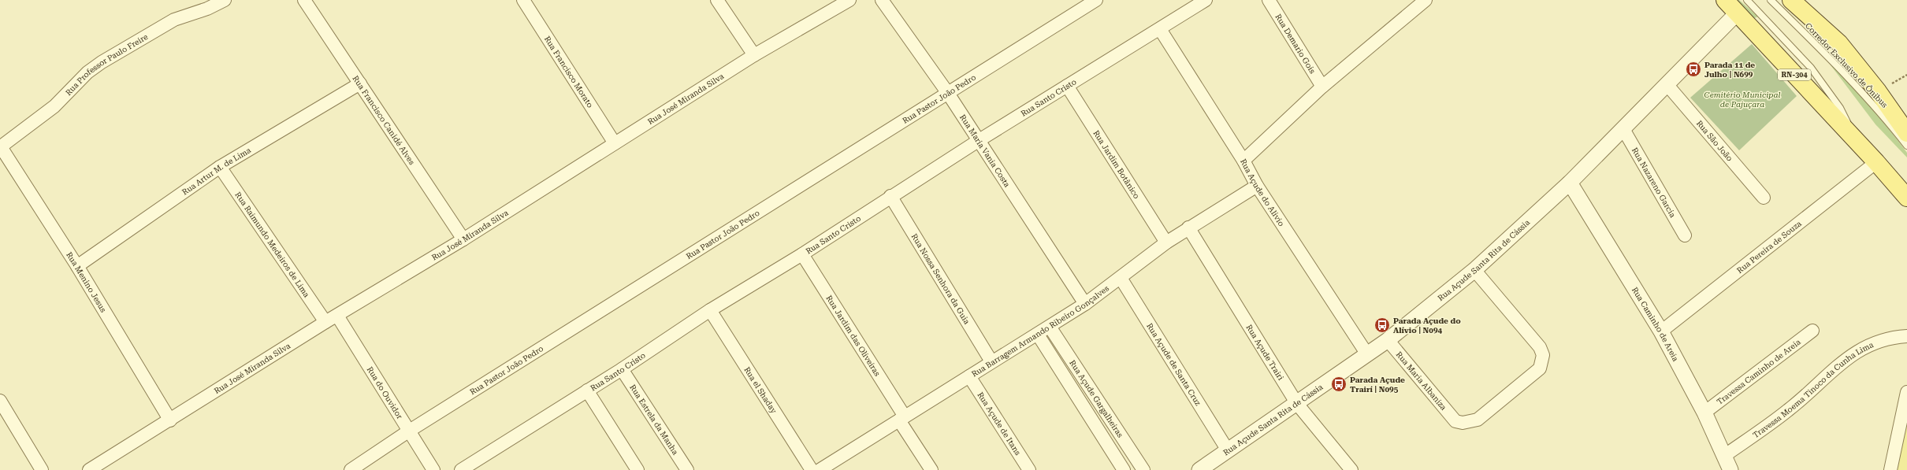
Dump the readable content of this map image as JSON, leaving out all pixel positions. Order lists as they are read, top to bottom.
{
  "streets": {
    "main road": ["RN-304"],
    "street": [
      "Rua Demario Gois",
      "Rua Professor Paulo Freire",
      "Rua Francisco Morato",
      "Rua Santo Cristo",
      "Rua Pastor João Pedro",
      "Rua José Miranda Silva",
      "Rua Francisco Canidé Alves",
      "Rua São João",
      "Rua Maria Vania Costa",
      "Rua Jardim Botânico",
      "Rua Artur M. de Lima",
      "Rua Nazareno Garcia",
      "Rua Açude do Alivio",
      "Rua Raimundo Medeiros de Lima",
      "Rua Pereira de Souza",
      "Rua Açude Santa Rita de Cássia",
      "Rua Nossa Senhora da Guia",
      "Rua Menino Jesus",
      "Rua Caminho de Areia",
      "Rua Barragem Armando Ribeiro Gonçalves",
      "Rua Jardim das Oliveiras",
      "Rua Açude Trairi",
      "Rua Açude de Santa Cruz",
      "Travessa Caminho de Areia",
      "Rua Maria Albaniza",
      "Travessa Moema Tinoco da Cunha Lima",
      "Rua el Shaday",
      "Rua do Ouvidor",
      "Rua Açude Gargalheiras",
      "Rua Estrela da Manha",
      "Rua Açude de Itans"
    ],
    "lane": ["Corredor Exclusivo de Ônibus"]
  },
  "crossings": [
    ["Rua Professor Paulo Freire", "Rua Menino Jesus"],
    ["Rua Francisco Morato", "Rua José Miranda Silva"],
    ["RN-304", "Rua Pereira de Souza"],
    ["RN-304", "Rua Açude Santa Rita de Cássia"],
    ["Rua Santo Cristo", "Rua Maria Vania Costa"],
    ["Rua Santo Cristo", "Rua Jardim Botânico"],
    ["Rua Santo Cristo", "Rua Açude do Alivio"],
    ["Rua Santo Cristo", "Rua Nossa Senhora da Guia"],
    ["Rua Santo Cristo", "Rua Jardim das Oliveiras"],
    ["Rua Santo Cristo", "Rua el Shaday"],
    ["Rua Santo Cristo", "Rua Estrela da Manha"],
    ["Rua Pastor João Pedro", "Rua Maria Vania Costa"],
    ["Rua Pastor João Pedro", "Rua do Ouvidor"],
    ["Rua José Miranda Silva", "Rua Francisco Canidé Alves"],
    ["Rua José Miranda Silva", "Rua Raimundo Medeiros de Lima"],
    ["Rua José Miranda Silva", "Rua Menino Jesus"],
    ["Rua José Miranda Silva", "Rua do Ouvidor"],
    ["Rua Francisco Canidé Alves", "Rua Artur M. de Lima"],
    ["Rua São João", "Rua Açude Santa Rita de Cássia"],
    ["Rua Maria Vania Costa", "Rua Barragem Armando Ribeiro Gonçalves"],
    ["Rua Jardim Botânico", "Rua Barragem Armando Ribeiro Gonçalves"],
    ["Rua Artur M. de Lima", "Rua Raimundo Medeiros de Lima"],
    ["Rua Artur M. de Lima", "Rua Menino Jesus"],
    ["Rua Nazareno Garcia", "Rua Açude Santa Rita de Cássia"],
    ["Rua Açude do Alivio", "Rua Açude Santa Rita de Cássia"],
    ["Rua Açude do Alivio", "Rua Barragem Armando Ribeiro Gonçalves"],
    ["Rua Pereira de Souza", "Rua Caminho de Areia"],
    ["Rua Açude Santa Rita de Cássia", "Rua Caminho de Areia"],
    ["Rua Açude Santa Rita de Cássia", "Rua Açude Trairi"],
    ["Rua Açude Santa Rita de Cássia", "Rua Açude de Santa Cruz"],
    ["Rua Açude Santa Rita de Cássia", "Rua Maria Albaniza"],
    ["Rua Nossa Senhora da Guia", "Rua Barragem Armando Ribeiro Gonçalves"],
    ["Rua Caminho de Areia", "Travessa Caminho de Areia"],
    ["Rua Caminho de Areia", "Travessa Moema Tinoco da Cunha Lima"],
    ["Rua Barragem Armando Ribeiro Gonçalves", "Rua Jardim das Oliveiras"],
    ["Rua Barragem Armando Ribeiro Gonçalves", "Rua Açude Trairi"],
    ["Rua Barragem Armando Ribeiro Gonçalves", "Rua Açude de Santa Cruz"],
    ["Rua Barragem Armando Ribeiro Gonçalves", "Rua Açude Gargalheiras"],
    ["Rua Barragem Armando Ribeiro Gonçalves", "Rua Açude de Itans"]
  ],
  "parks": ["Cemitério Municipal de Pajuçara"],
  "places": {
    "bus stop": ["Parada 11 de Julho | N699", "Parada Açude do Alívio | N094", "Parada Açude Trairí | N095"]
  }
}
